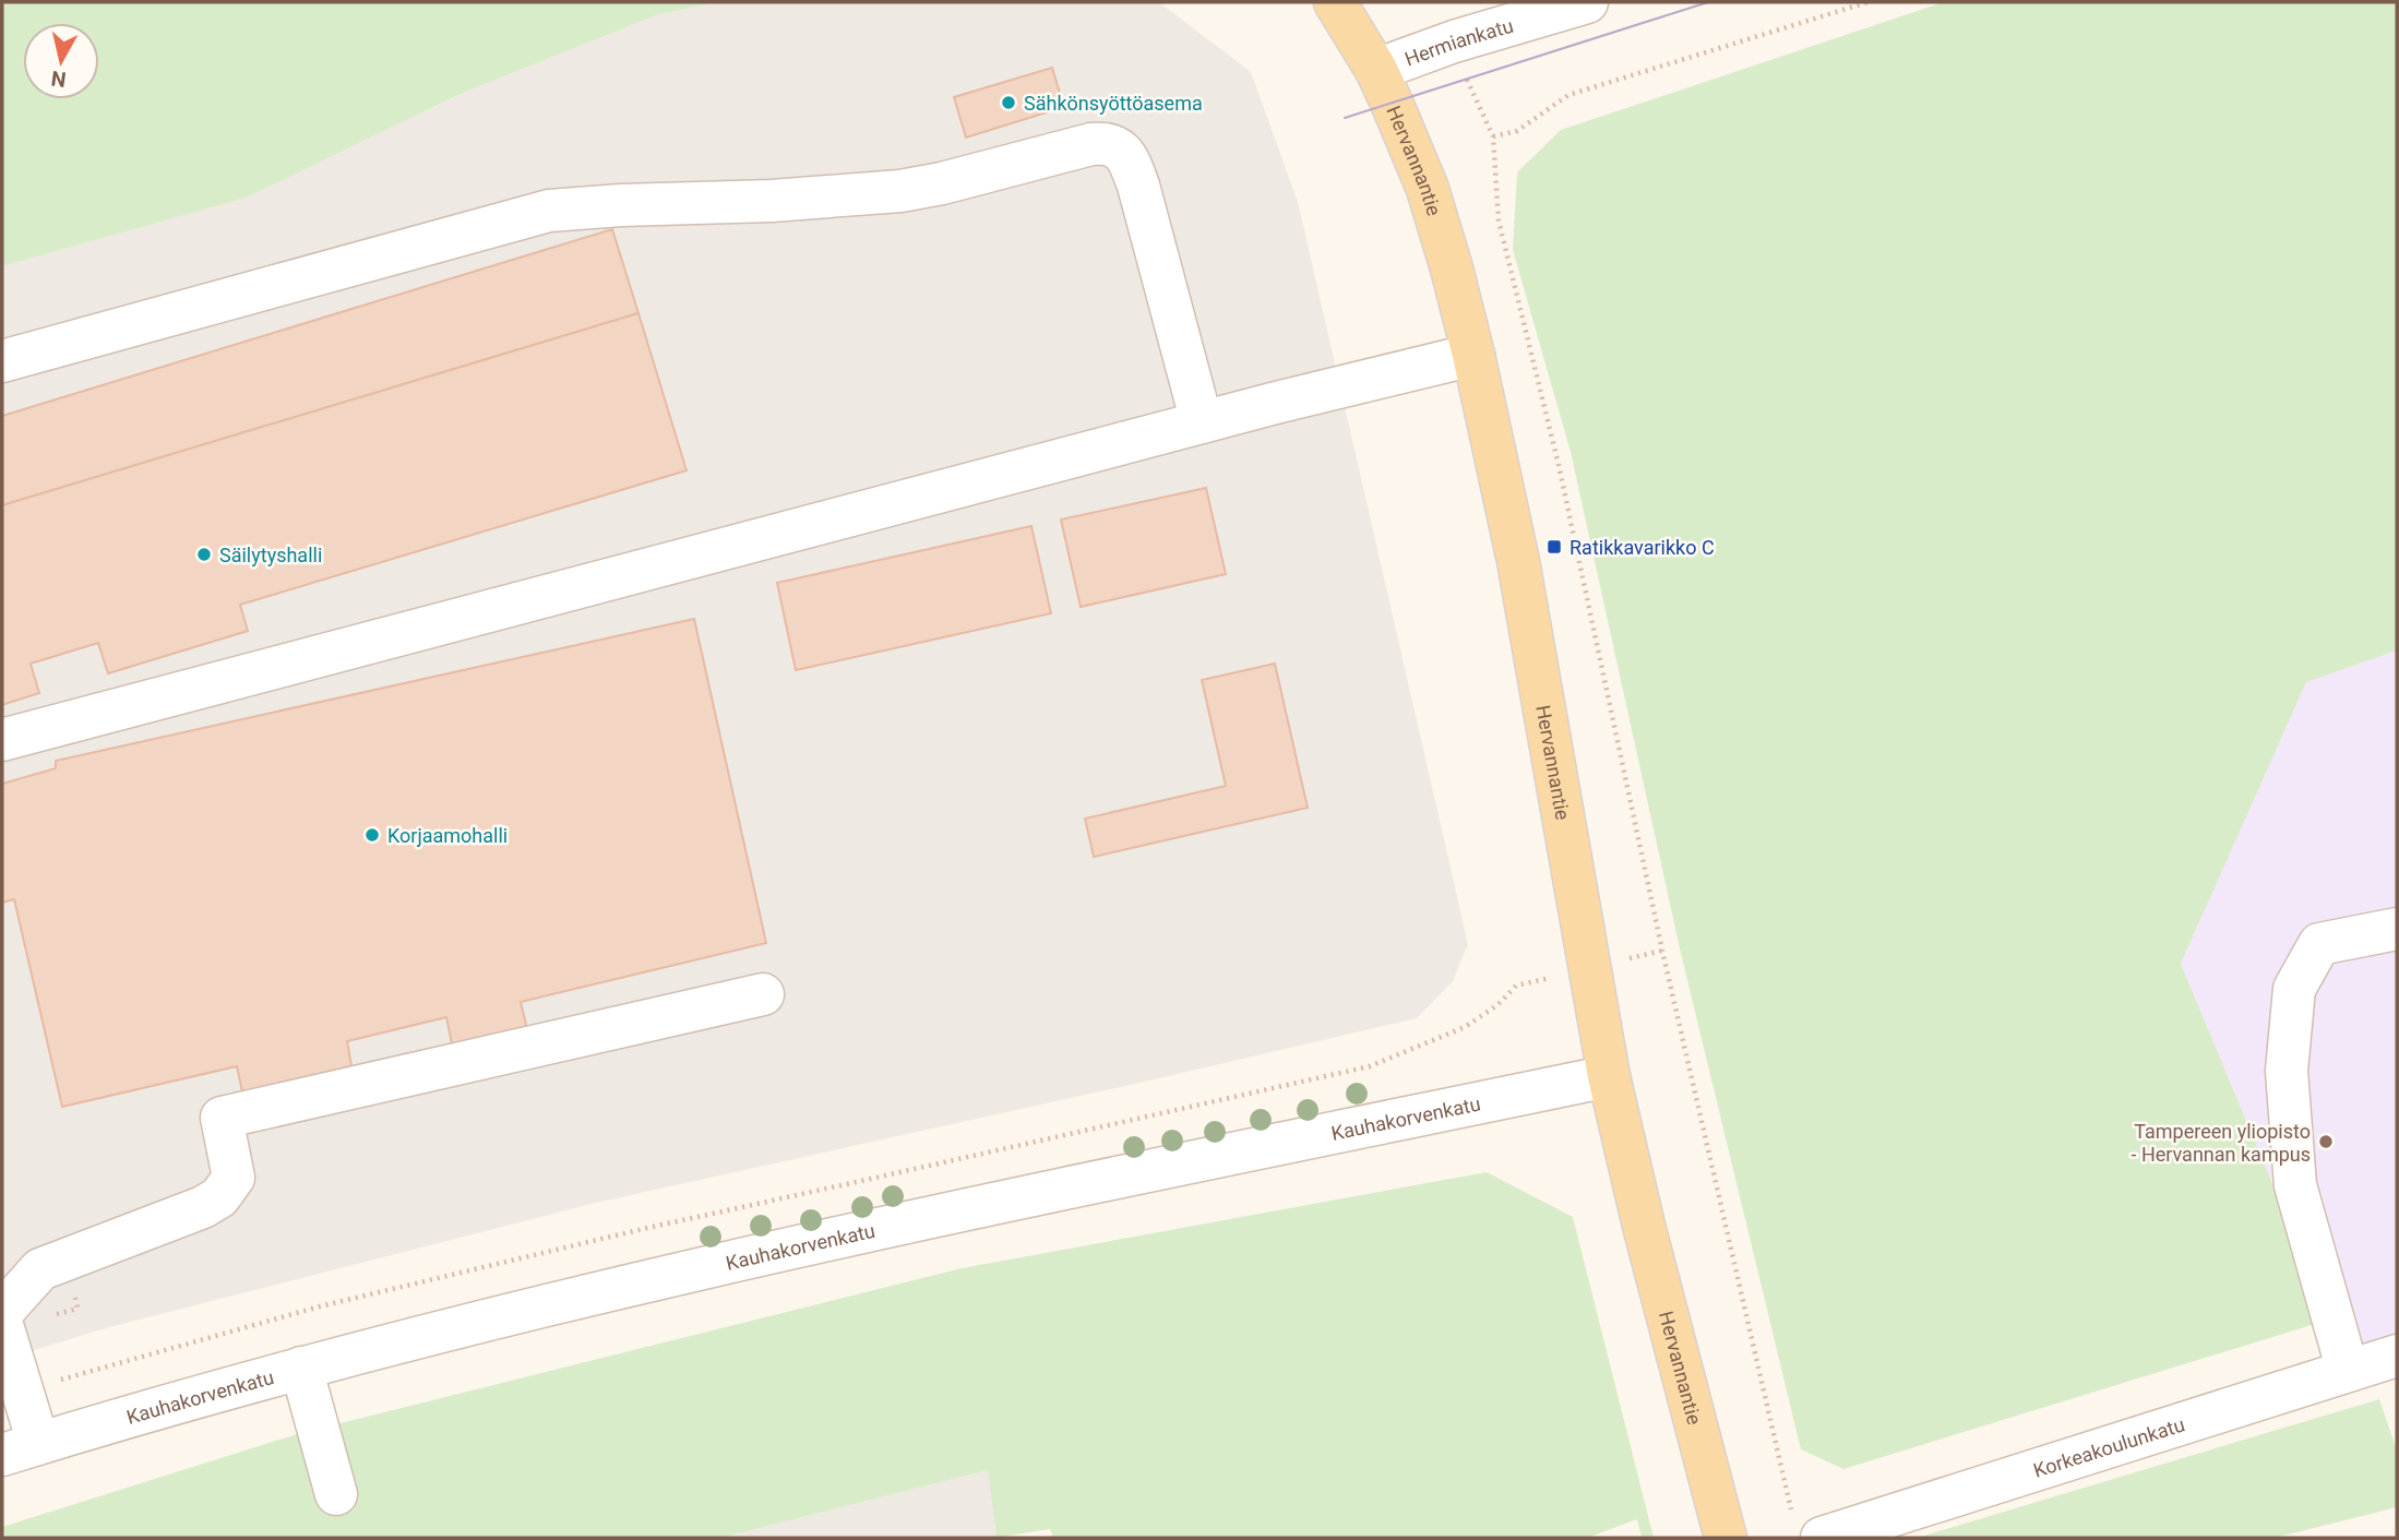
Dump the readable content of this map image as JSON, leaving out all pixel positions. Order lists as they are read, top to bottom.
{
  "streets": {
    "main road": ["Hervannantie"],
    "street": ["Hermiankatu", "Kauhakorvenkatu", "Korkeakoulunkatu"]
  },
  "crossings": [
    ["Hermiankatu", "Hervannantie"],
    ["Hervannantie", "Kauhakorvenkatu"]
  ],
  "places": {
    "other": [
      "Sähkönsyöttöasema",
      "Säilytyshalli",
      "Korjaamohalli",
      "Tampereen yliopisto - Hervannan kampus"
    ],
    "transit": ["Ratikkavarikko C"]
  },
  "north": "bottom"
}
